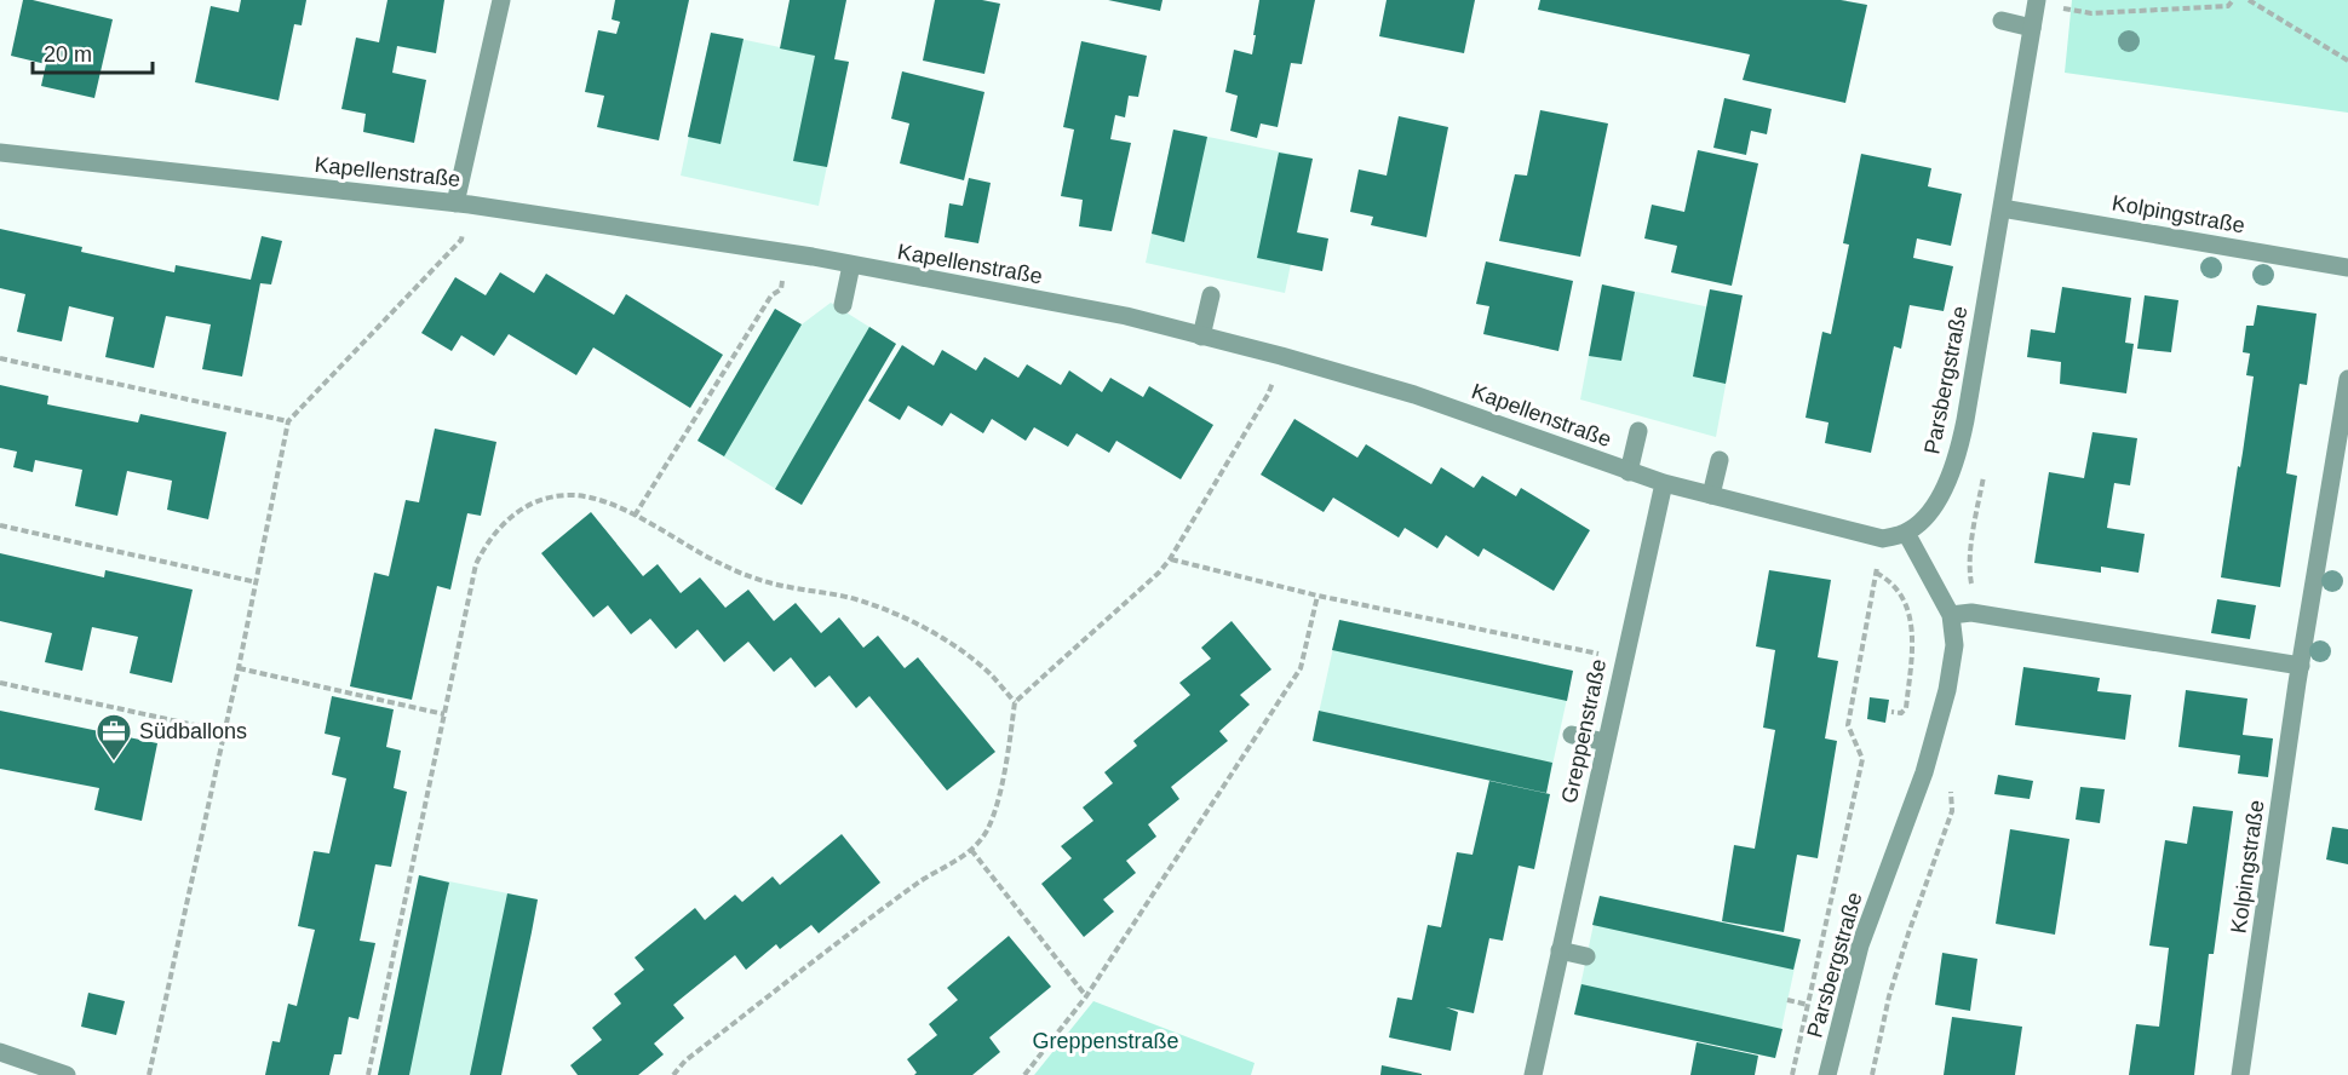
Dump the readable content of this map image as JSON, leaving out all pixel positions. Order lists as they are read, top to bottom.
{
  "streets": {
    "street": [
      "Kapellenstraße",
      "Kolpingstraße",
      "Parsbergstraße",
      "Greppenstraße"
    ]
  },
  "crossings": [
    ["Kapellenstraße", "Parsbergstraße"],
    ["Kapellenstraße", "Greppenstraße"],
    ["Kolpingstraße", "Parsbergstraße"]
  ],
  "parks": ["Greppenstraße"],
  "places": {
    "office": ["Südballons"]
  },
  "scale_bar": "20 m"
}
